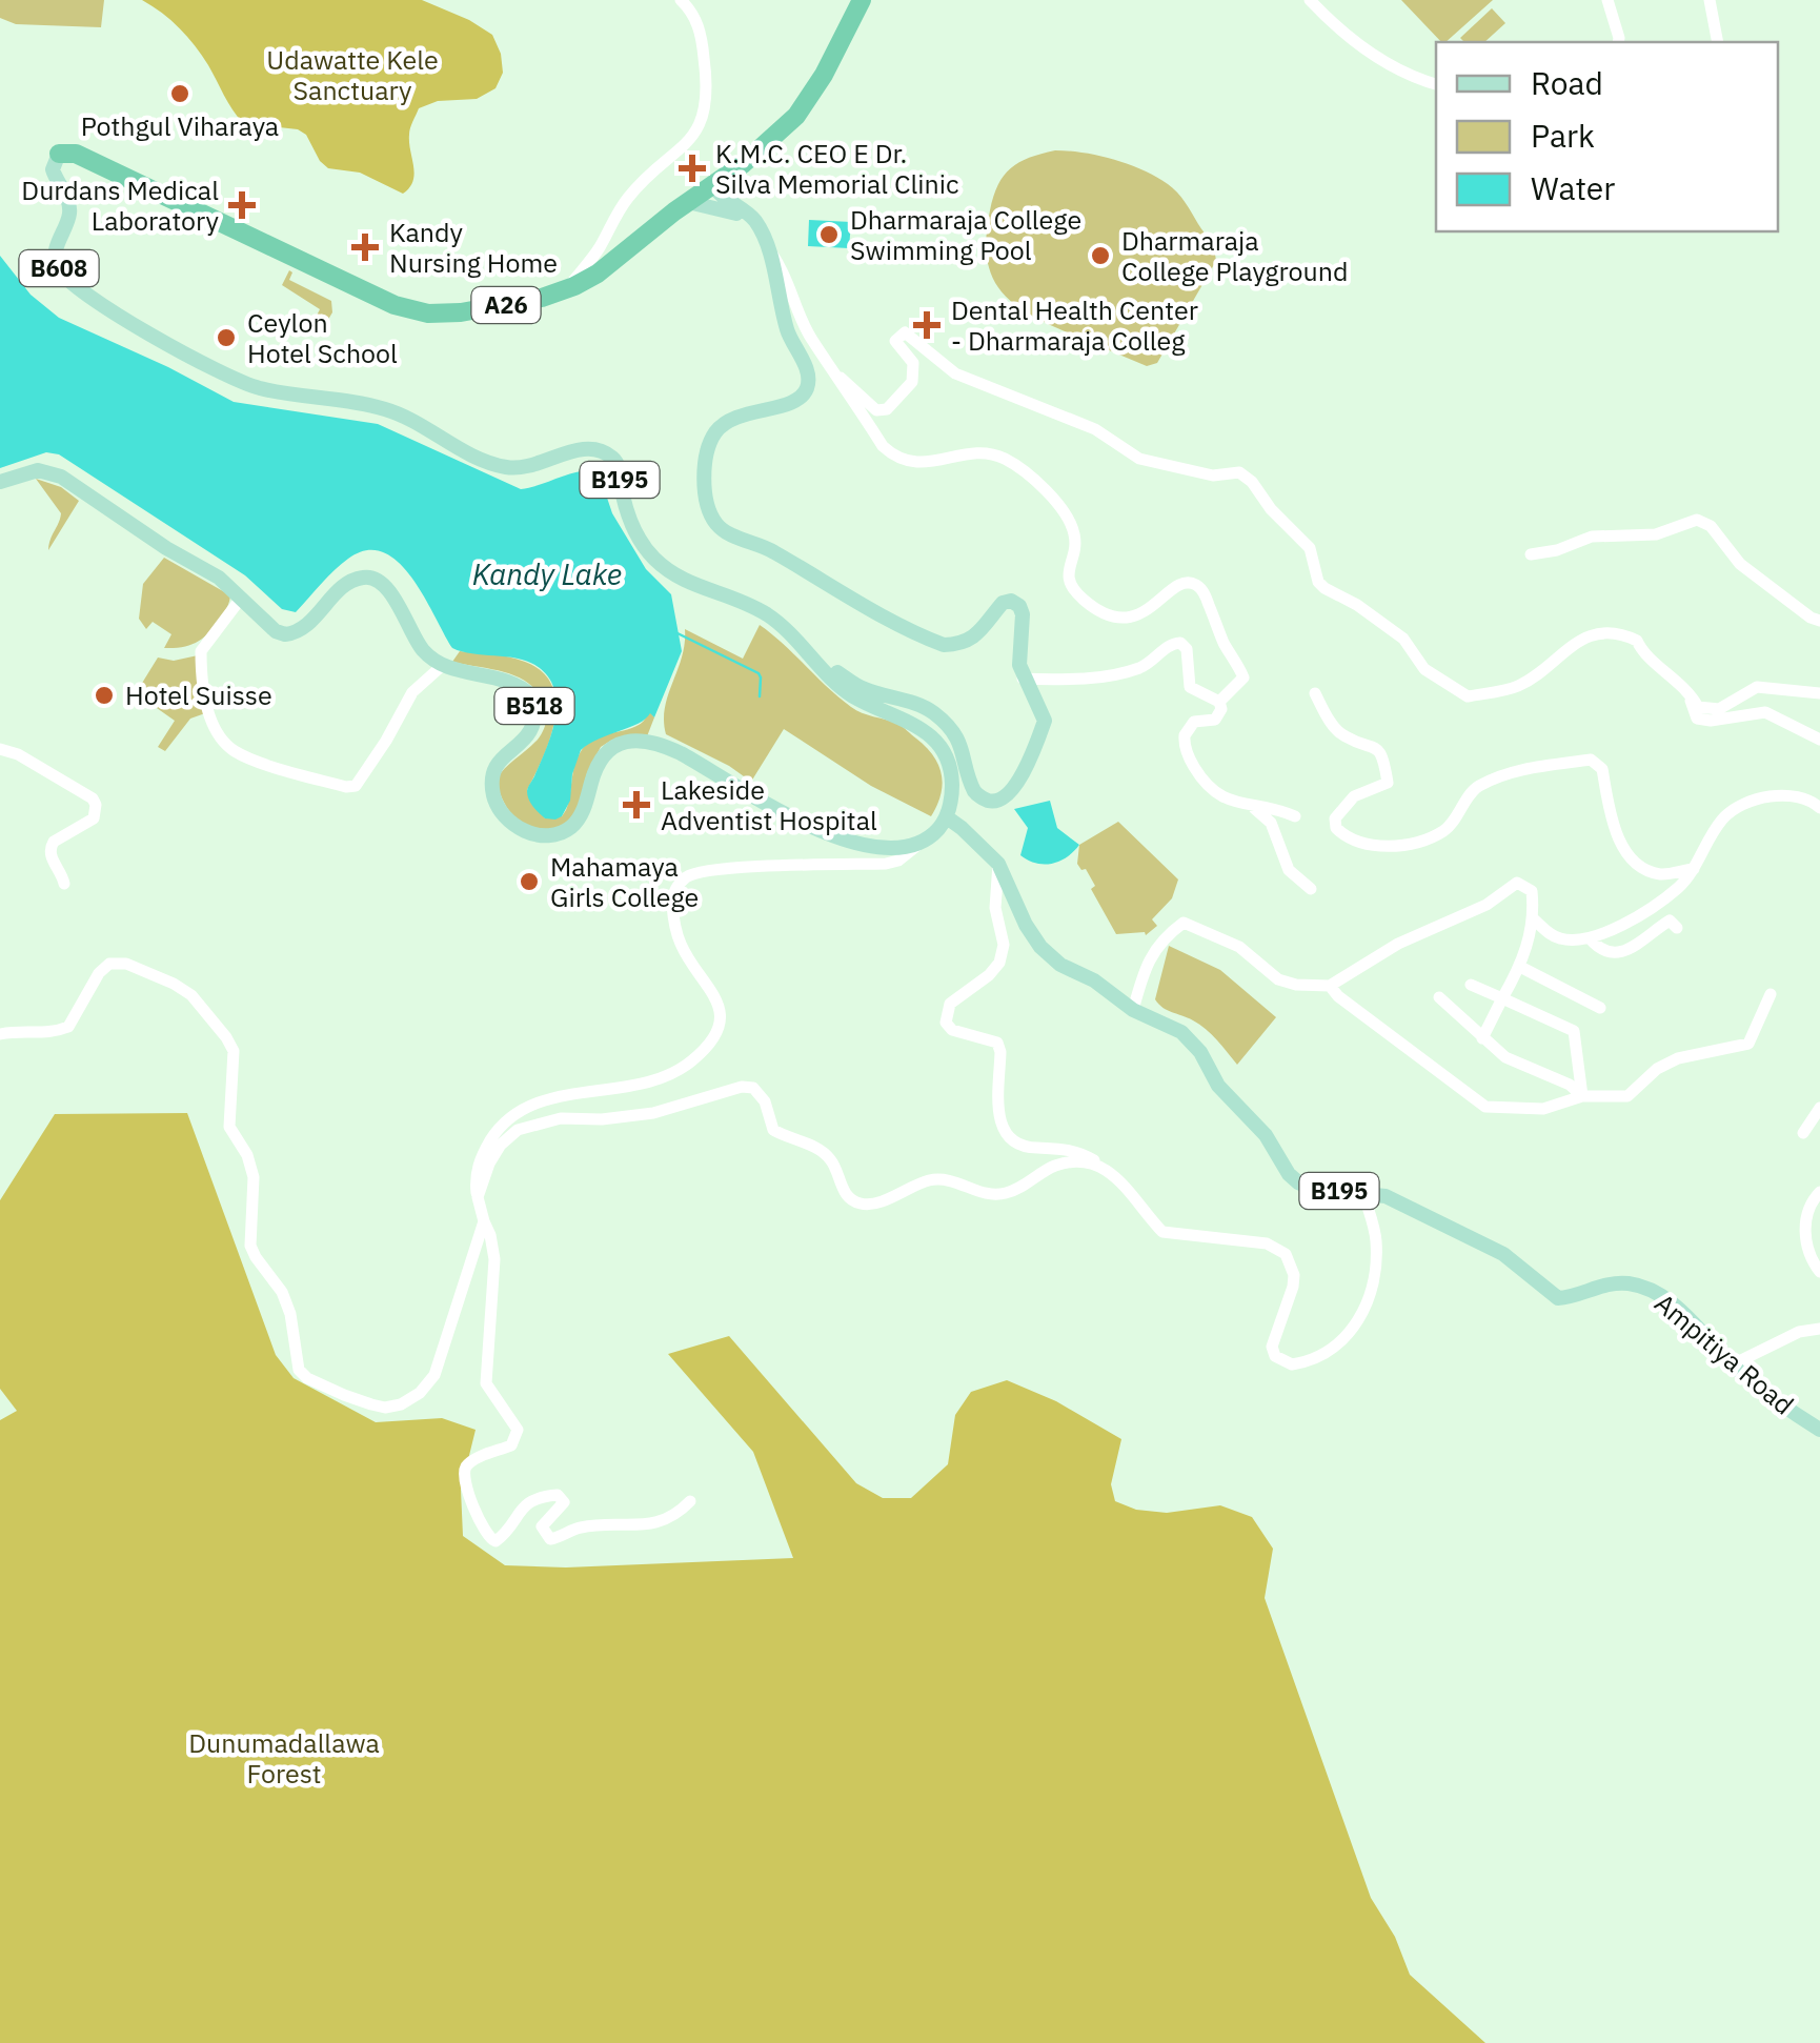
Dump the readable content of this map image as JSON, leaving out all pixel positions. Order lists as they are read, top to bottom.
{
  "streets": {
    "highway": ["A26"],
    "main road": [
      "B608",
      "B195",
      "B518",
      "Ampitiya Road"
    ]
  },
  "crossings": [
    ["B608", "A26"],
    ["B608", "B195"],
    ["B195", "Ampitiya Road"]
  ],
  "water": ["Kandy Lake"],
  "parks": ["Udawatte Kele Sanctuary", "Dunumadallawa Forest"],
  "places": {
    "other": [
      "Pothgul Viharaya",
      "Dharmaraja College Swimming Pool",
      "Dharmaraja College Playground",
      "Ceylon Hotel School",
      "Hotel Suisse",
      "Mahamaya Girls College"
    ],
    "health": [
      "K.M.C. CEO E Dr. Silva Memorial Clinic",
      "Durdans Medical Laboratory",
      "Kandy Nursing Home",
      "Dental Health Center - Dharmaraja Colleg",
      "Lakeside Adventist Hospital"
    ]
  },
  "legend": ["Road", "Park", "Water"]
}
